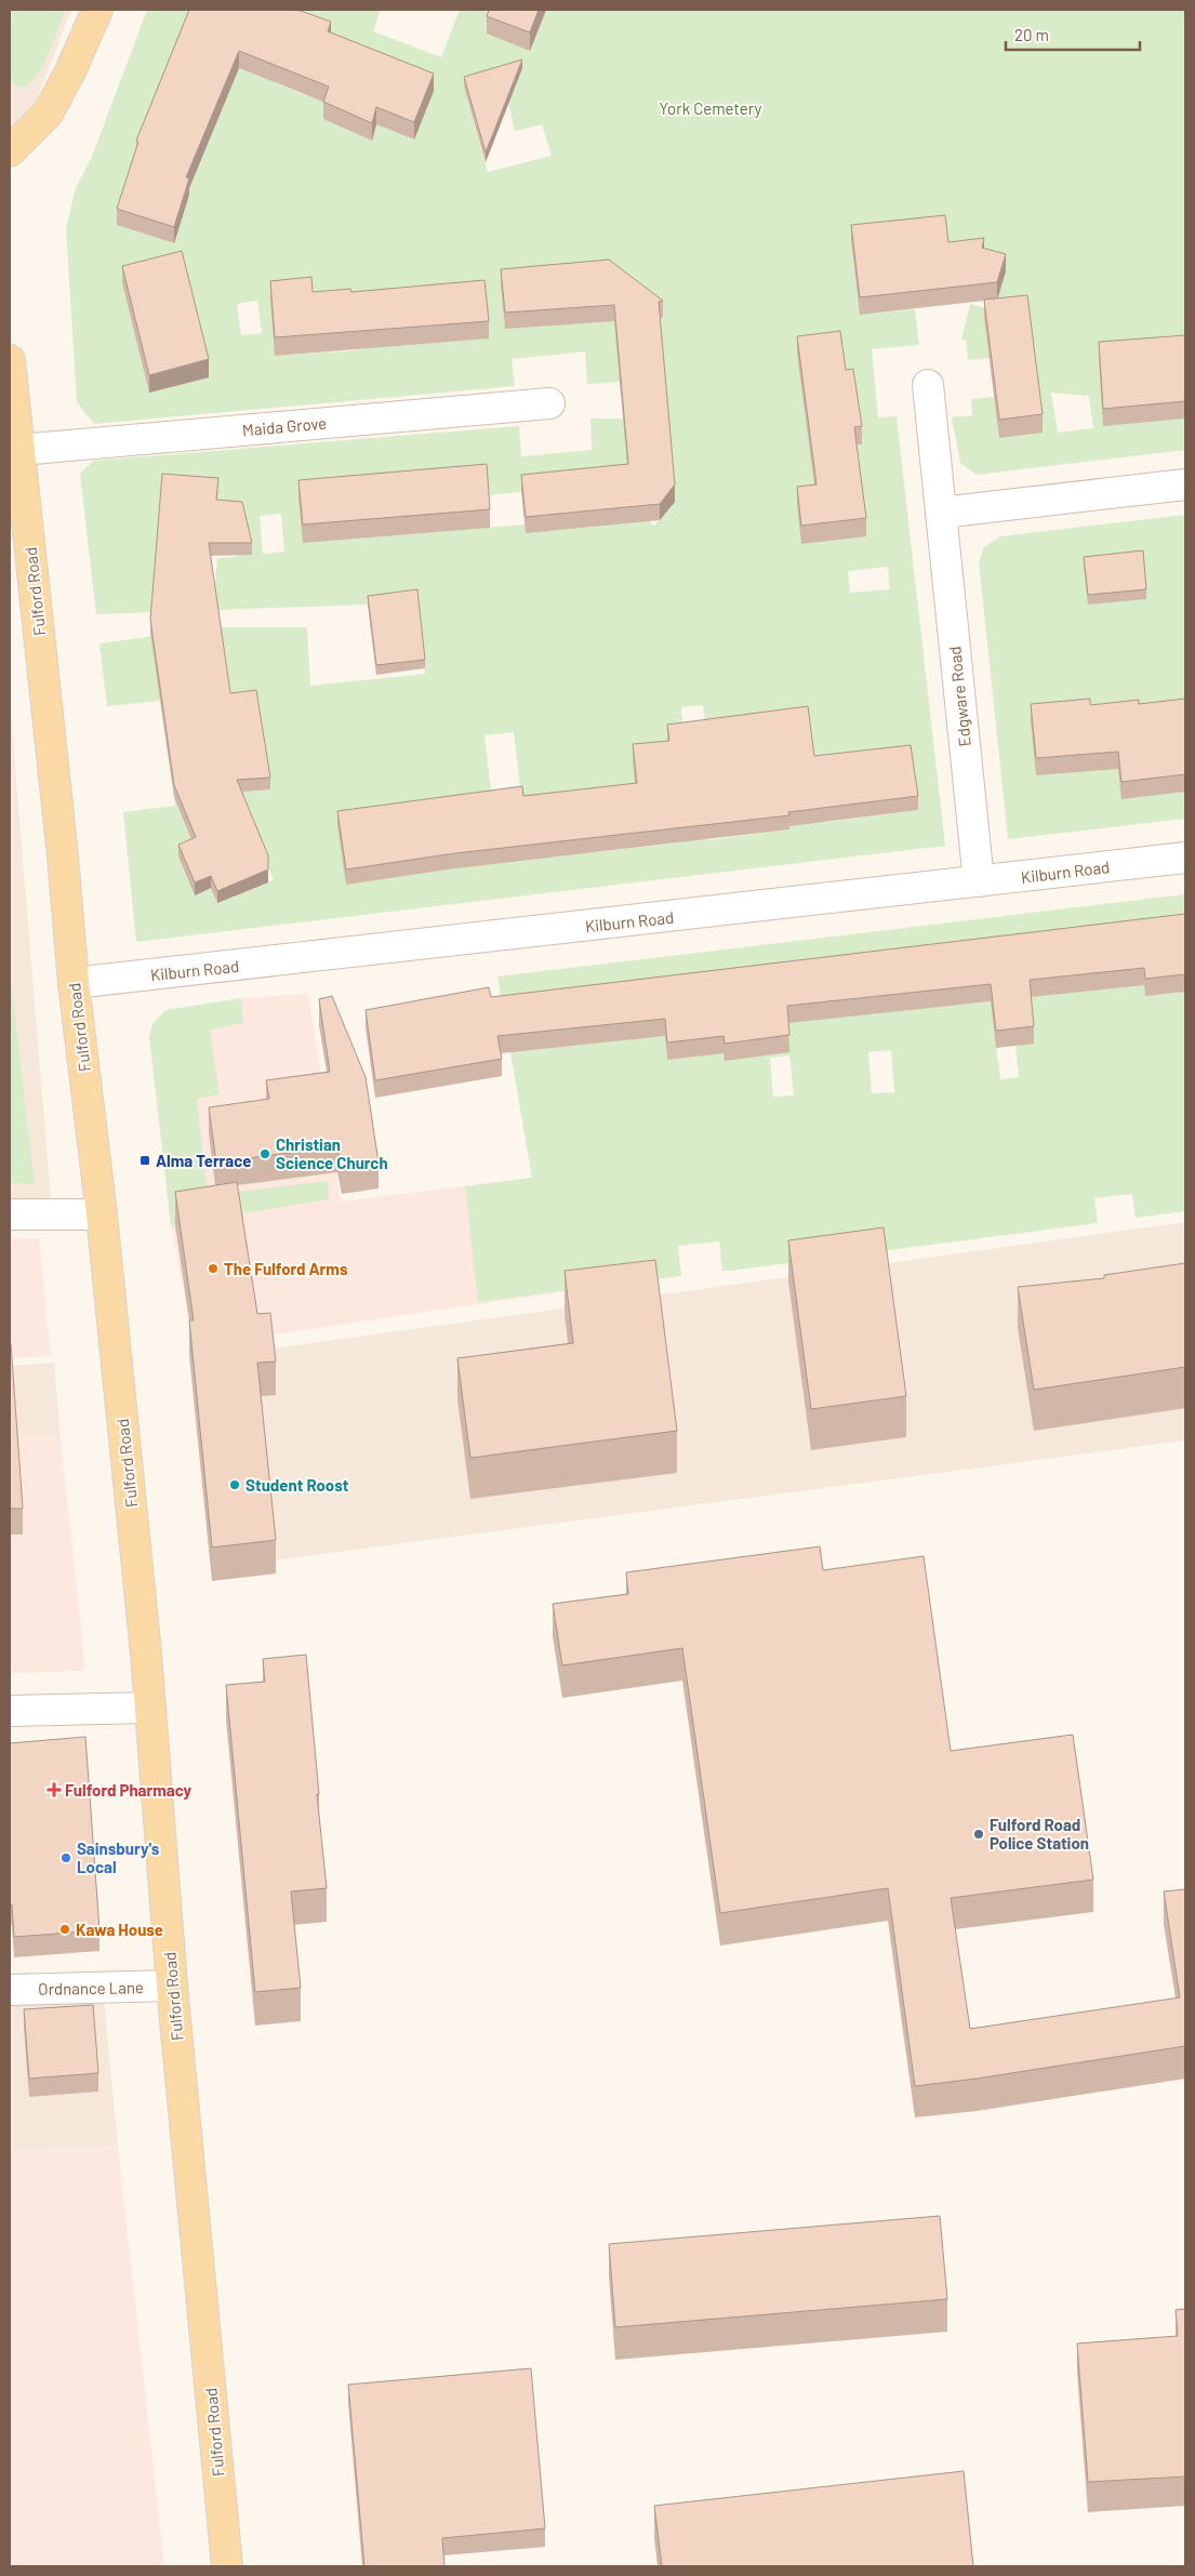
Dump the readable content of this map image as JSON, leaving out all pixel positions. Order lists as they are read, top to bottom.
{
  "streets": {
    "main road": ["Fulford Road"],
    "street": [
      "Maida Grove",
      "Edgware Road",
      "Kilburn Road",
      "Ordnance Lane"
    ]
  },
  "crossings": [
    ["Maida Grove", "Fulford Road"],
    ["Fulford Road", "Kilburn Road"],
    ["Fulford Road", "Ordnance Lane"],
    ["Edgware Road", "Kilburn Road"]
  ],
  "parks": ["York Cemetery"],
  "places": {
    "other": [
      "Christian Science Church",
      "The Fulford Arms",
      "Student Roost",
      "Fulford Road Police Station",
      "Sainsbury's Local",
      "Kawa House"
    ],
    "transit": ["Alma Terrace"],
    "health": ["Fulford Pharmacy"]
  },
  "scale_bar": "20 m"
}
